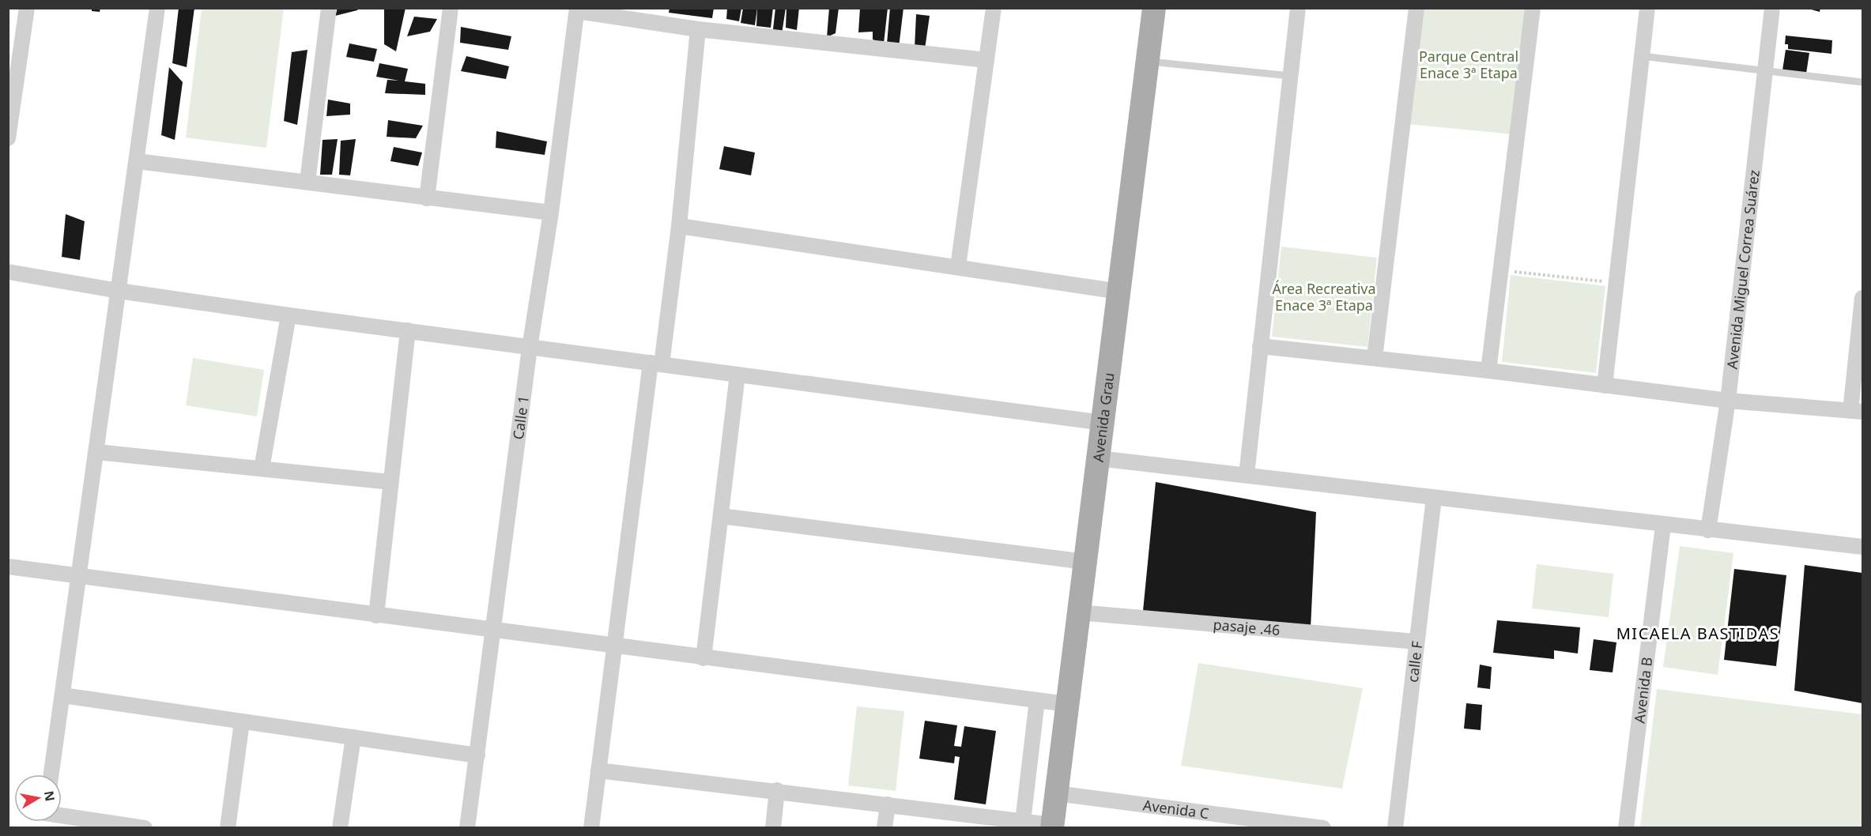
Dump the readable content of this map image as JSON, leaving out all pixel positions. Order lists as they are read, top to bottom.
{
  "streets": {
    "main road": ["Avenida Grau"],
    "street": [
      "Avenida Miguel Correa Suárez",
      "Calle 1",
      "pasaje .46",
      "calle F",
      "Avenida B",
      "Avenida C"
    ]
  },
  "crossings": [
    ["Avenida Grau", "pasaje .46"],
    ["Avenida Grau", "Avenida C"],
    ["pasaje .46", "calle F"]
  ],
  "districts": ["MICAELA BASTIDAS"],
  "parks": ["Parque Central Enace 3ª Etapa", "Área Recreativa Enace 3ª Etapa"],
  "north": "right"
}
